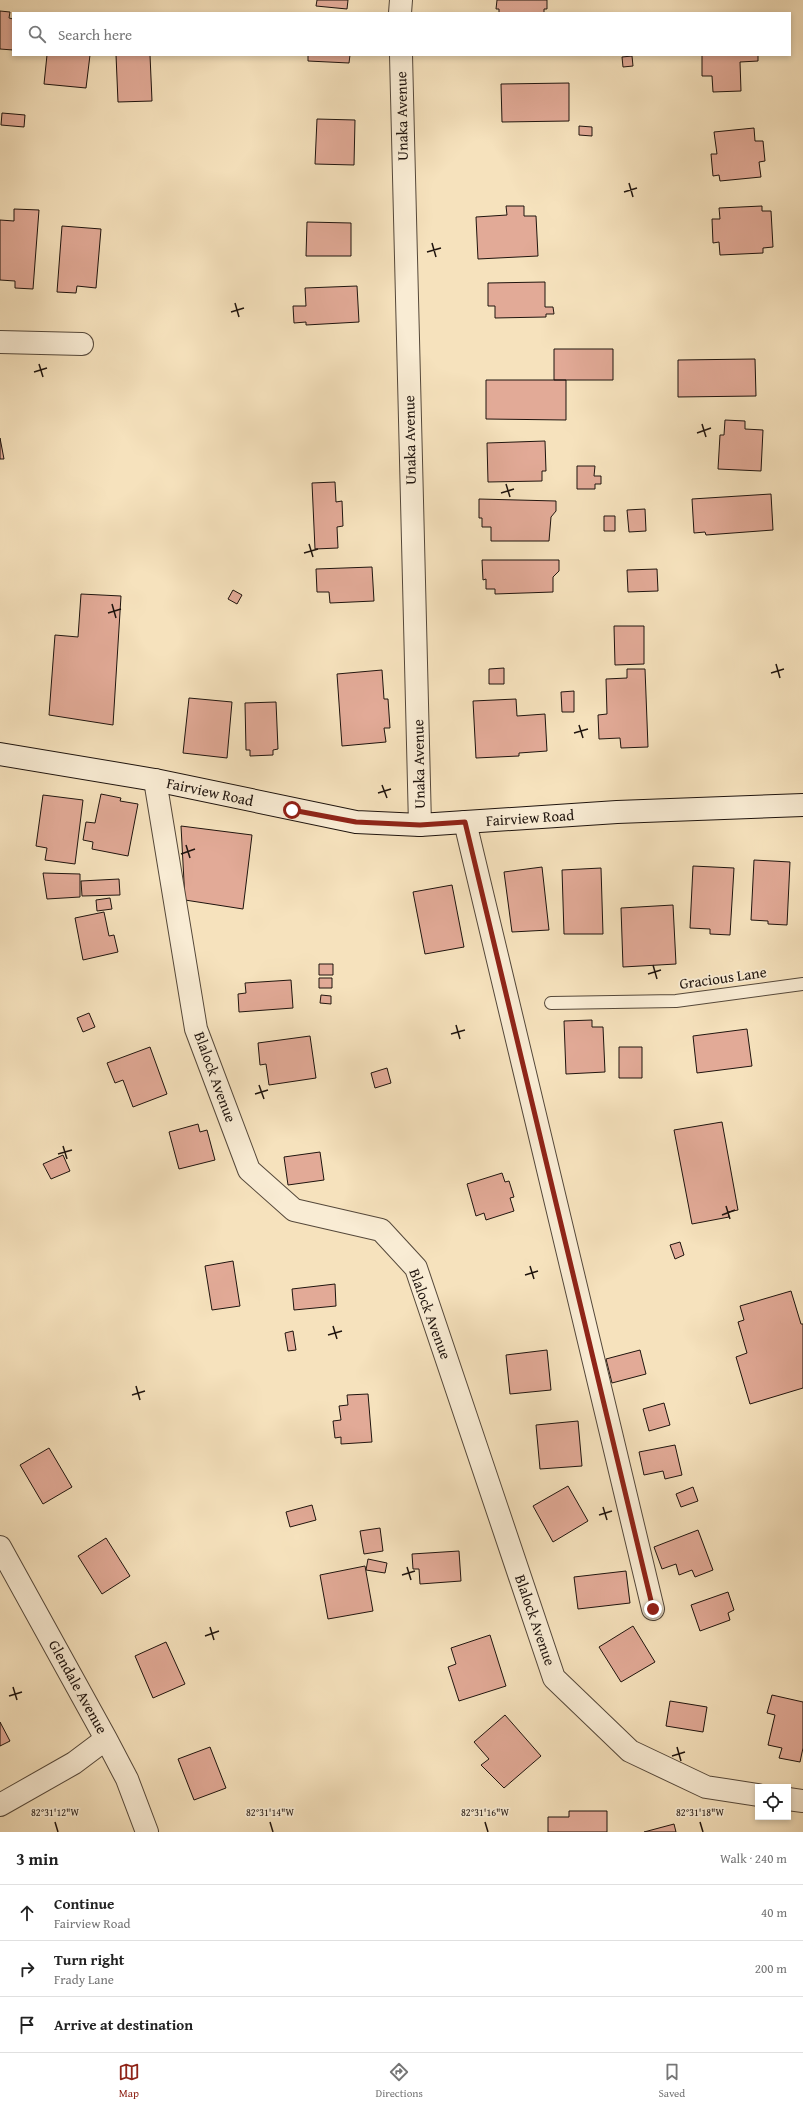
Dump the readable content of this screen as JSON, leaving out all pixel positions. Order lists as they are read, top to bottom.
{
  "streets": {
    "street": [
      "Unaka Avenue",
      "Fairview Road",
      "Blalock Avenue",
      "Glendale Avenue"
    ],
    "lane": ["Gracious Lane"]
  },
  "crossings": [
    ["Unaka Avenue", "Fairview Road"],
    ["Fairview Road", "Blalock Avenue"]
  ],
  "page": {
    "search": "Search here",
    "heading": ["3 min", "Walk · 240 m"],
    "list": [
      ["Continue", "Fairview Road", "40 m"],
      ["Turn right", "Frady Lane", "200 m"],
      "Arrive at destination"
    ],
    "nav": ["Map", "Directions", "Saved"]
  },
  "coordinates": [
    "82°31'12\"W",
    "82°31'14\"W",
    "82°31'16\"W",
    "82°31'18\"W"
  ]
}
